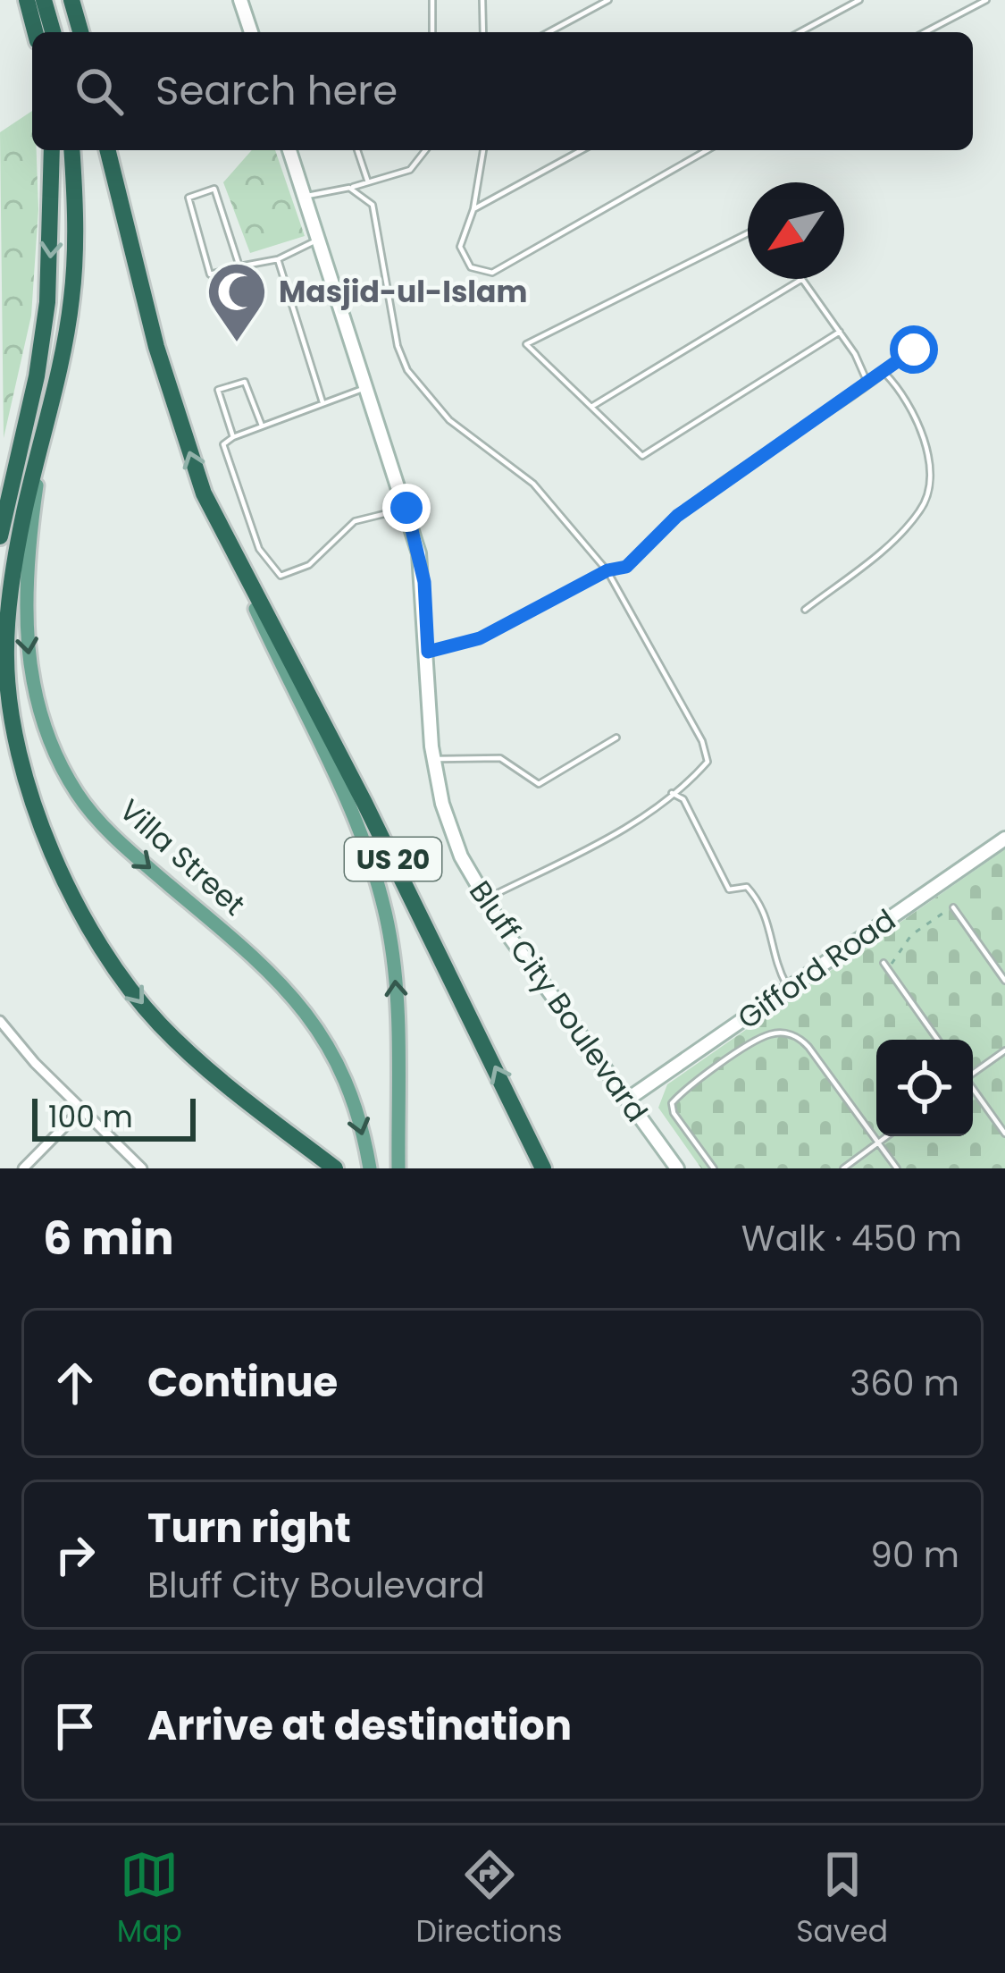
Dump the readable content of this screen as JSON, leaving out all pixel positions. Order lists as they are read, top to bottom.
{
  "streets": {
    "highway": ["US 20"],
    "main road": ["Villa Street"],
    "street": ["Gifford Road", "Bluff City Boulevard"]
  },
  "crossings": [
    ["Gifford Road", "Bluff City Boulevard"]
  ],
  "one_way": ["Villa Street"],
  "places": {
    "mosque": ["Masjid-ul-Islam"]
  },
  "scale_bar": "100 m",
  "north": "bottom left",
  "page": {
    "search": "Search here",
    "scale": "100 m",
    "heading": ["6 min", "Walk · 450 m"],
    "list": [
      ["Continue", "360 m"],
      ["Turn right", "Bluff City Boulevard", "90 m"],
      "Arrive at destination"
    ],
    "nav": ["Map", "Directions", "Saved"]
  }
}
